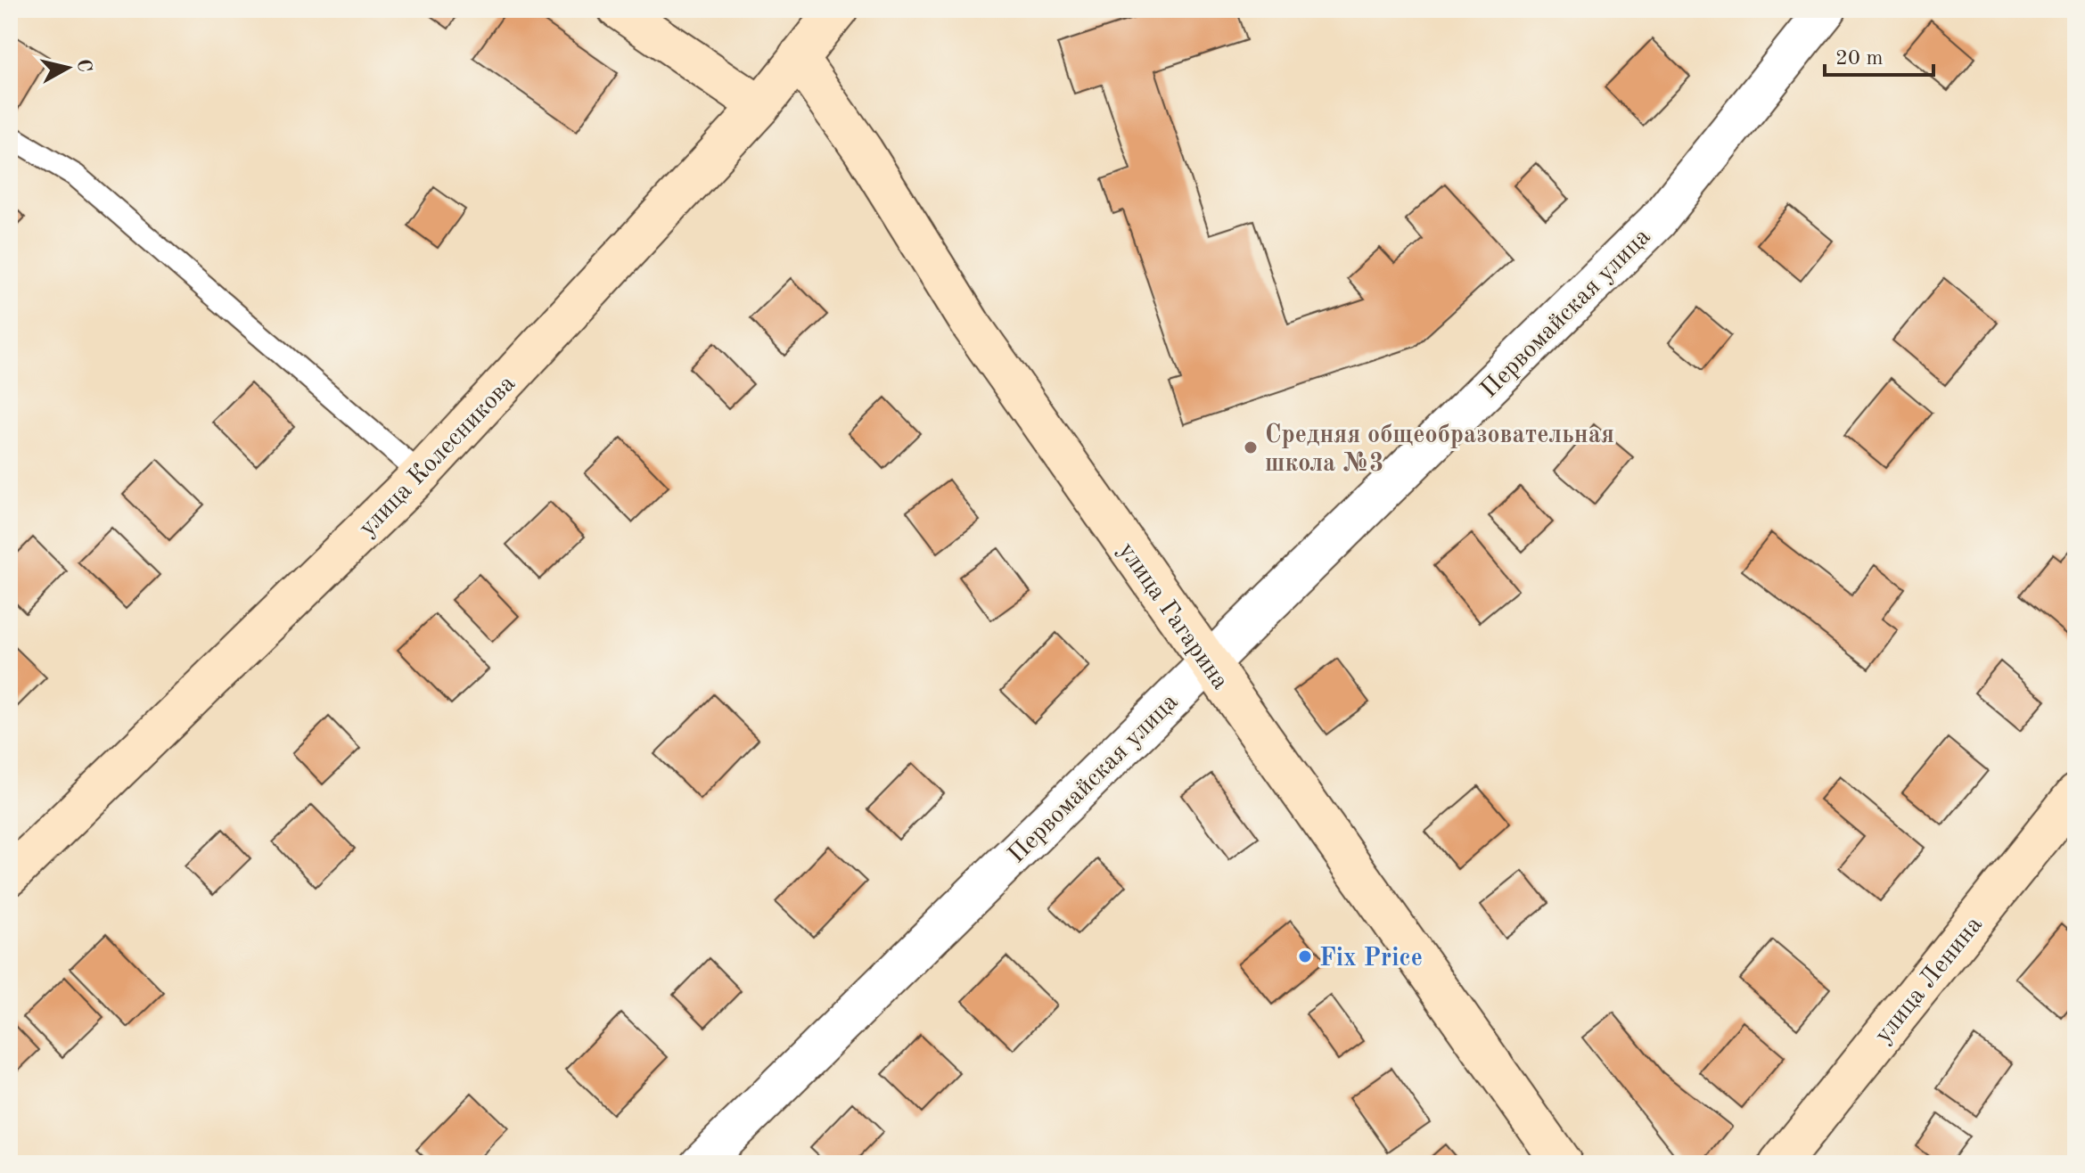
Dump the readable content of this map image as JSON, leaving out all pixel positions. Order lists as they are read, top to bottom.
{
  "streets": {
    "street": [
      "Первомайская улица",
      "улица Колесникова",
      "улица Гагарина",
      "улица Ленина"
    ]
  },
  "crossings": [
    ["Первомайская улица", "улица Гагарина"],
    ["улица Колесникова", "улица Гагарина"]
  ],
  "places": ["Средняя общеобразовательная школа №3", "Fix Price"],
  "scale_bar": "20 m",
  "north": "right"
}
